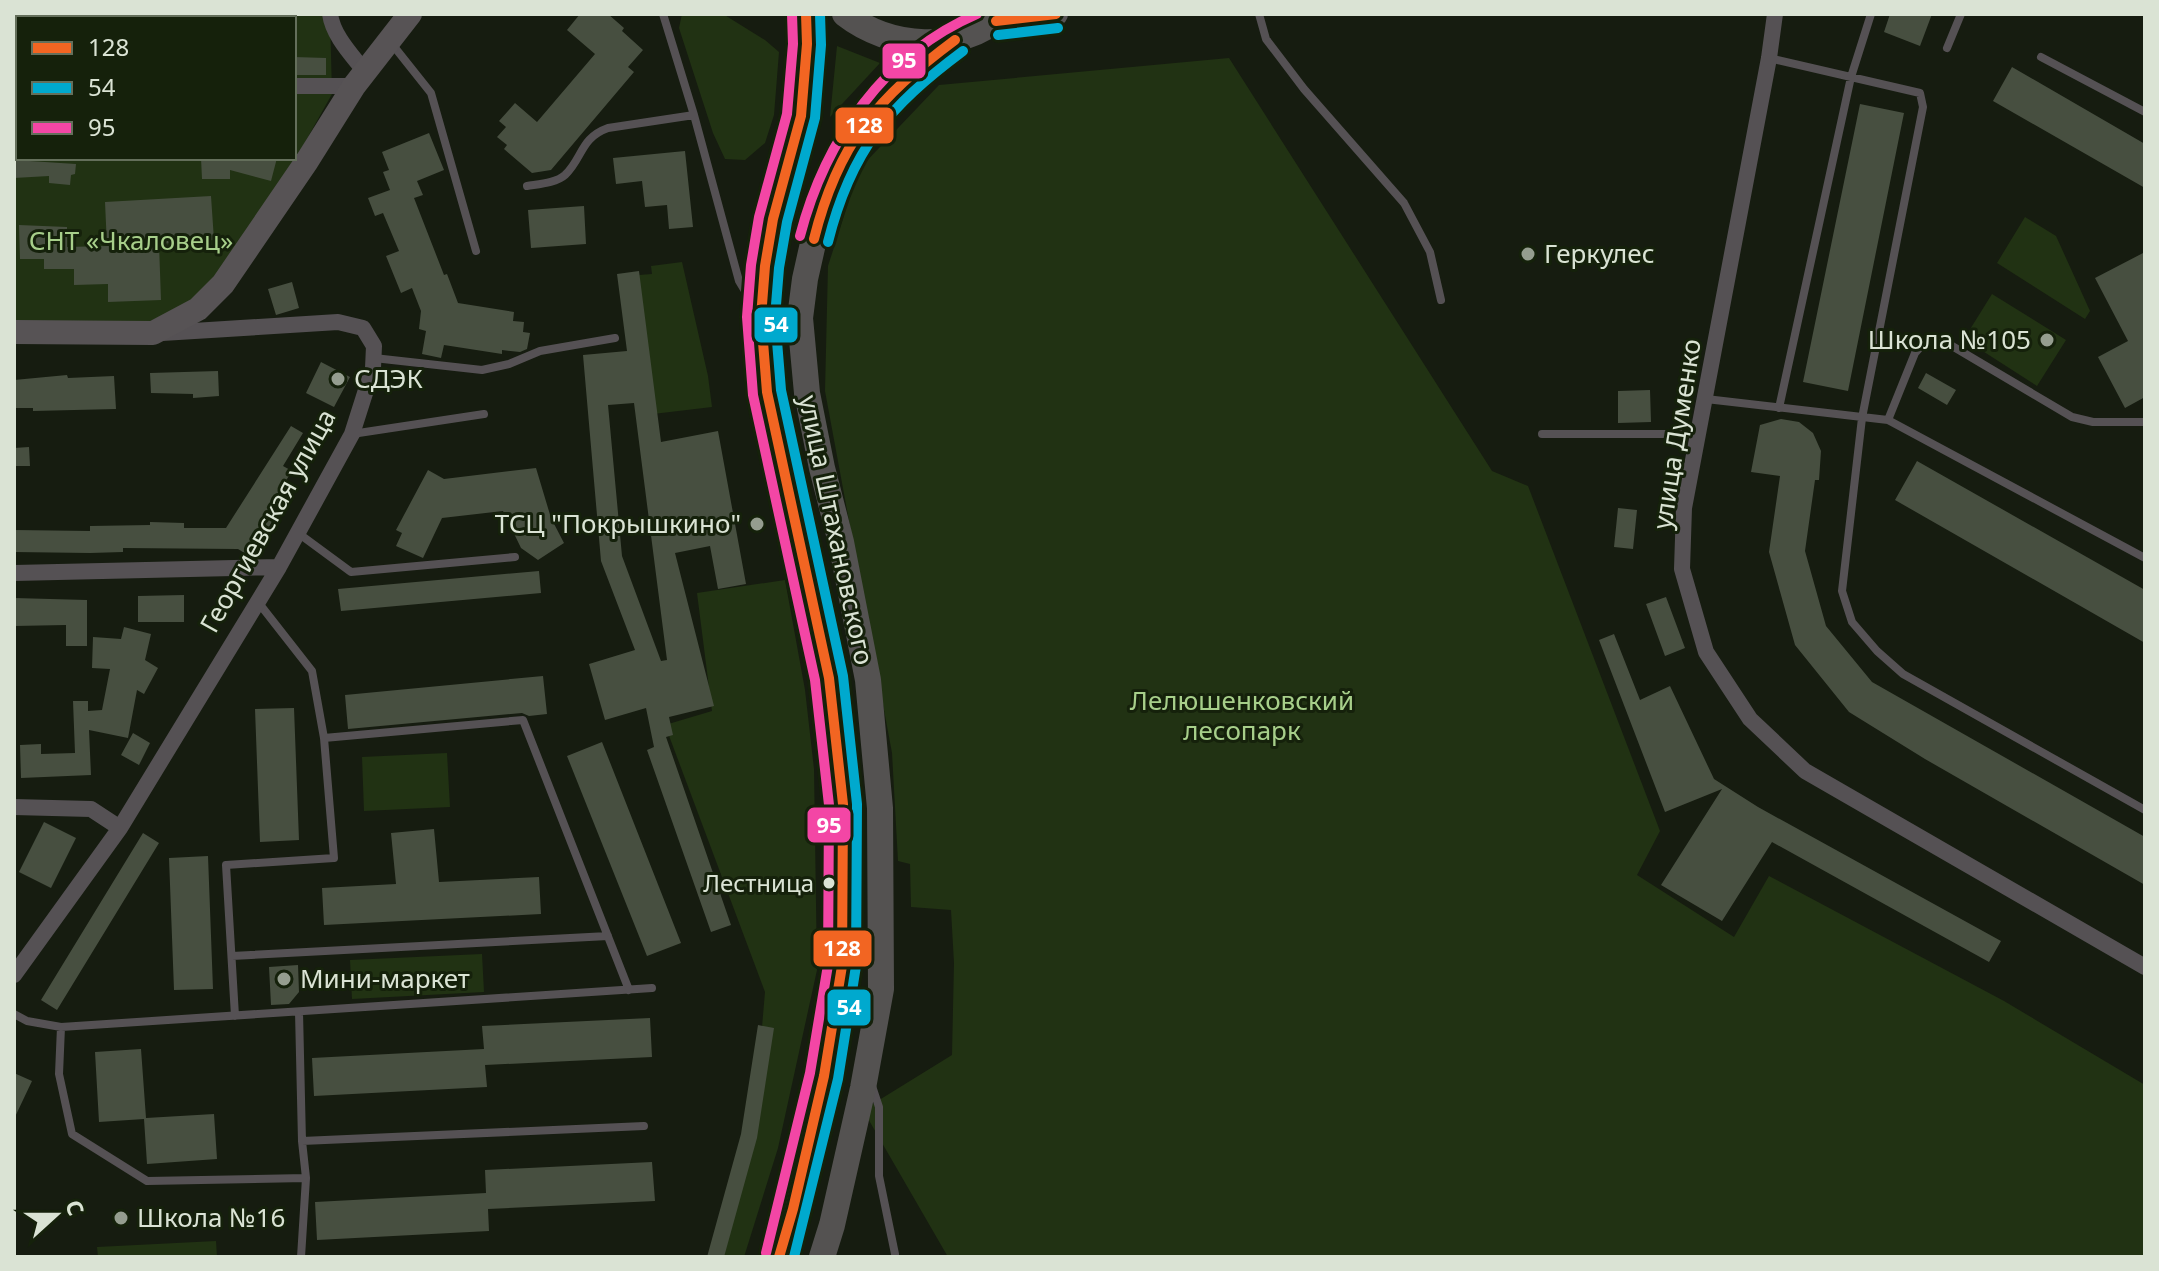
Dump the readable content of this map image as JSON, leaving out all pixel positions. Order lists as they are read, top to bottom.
{
  "streets": {
    "main road": ["улица Штахановского"],
    "street": ["улица Думенко", "Георгиевская улица"]
  },
  "parks": ["СНТ «Чкаловец»", "Лелюшенковский лесопарк"],
  "places": [
    "Геркулес",
    "Школа №105",
    "СДЭК",
    "ТСЦ \"Покрышкино\"",
    "Лестница",
    "Мини-маркет",
    "Школа №16"
  ],
  "lines": ["transit line 128", "transit line 54", "transit line 95"],
  "legend": ["128", "54", "95"],
  "north": "right"
}
